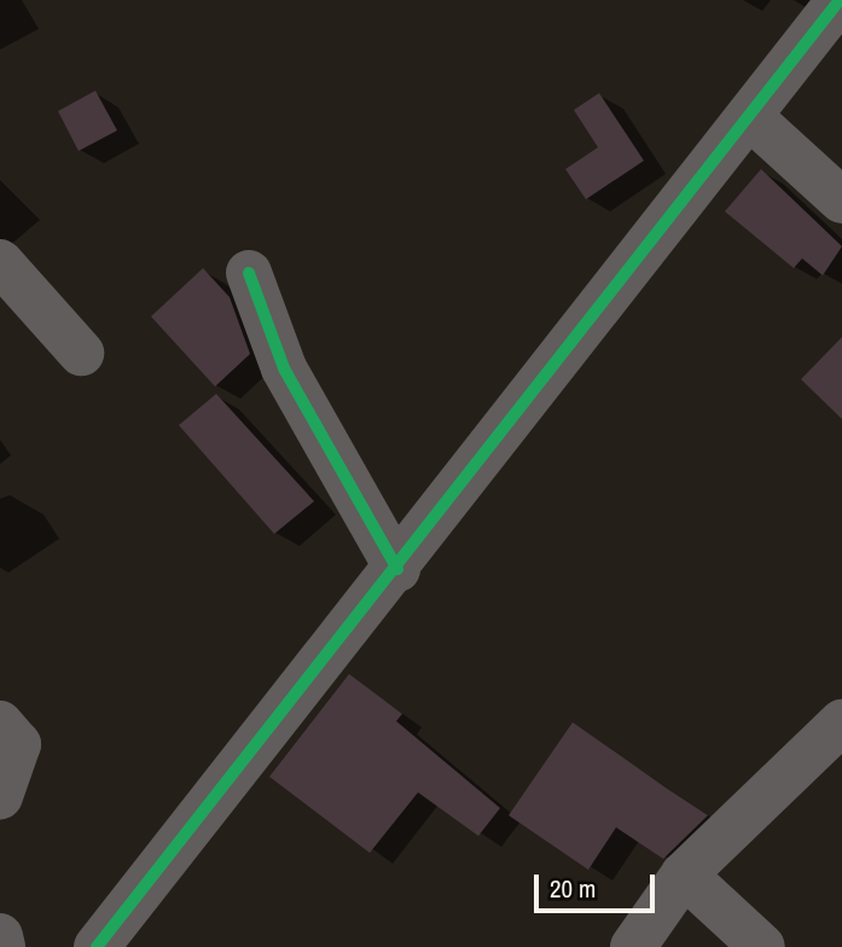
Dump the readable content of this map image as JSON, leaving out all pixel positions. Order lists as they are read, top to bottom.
{
  "scale_bar": "20 m"
}
